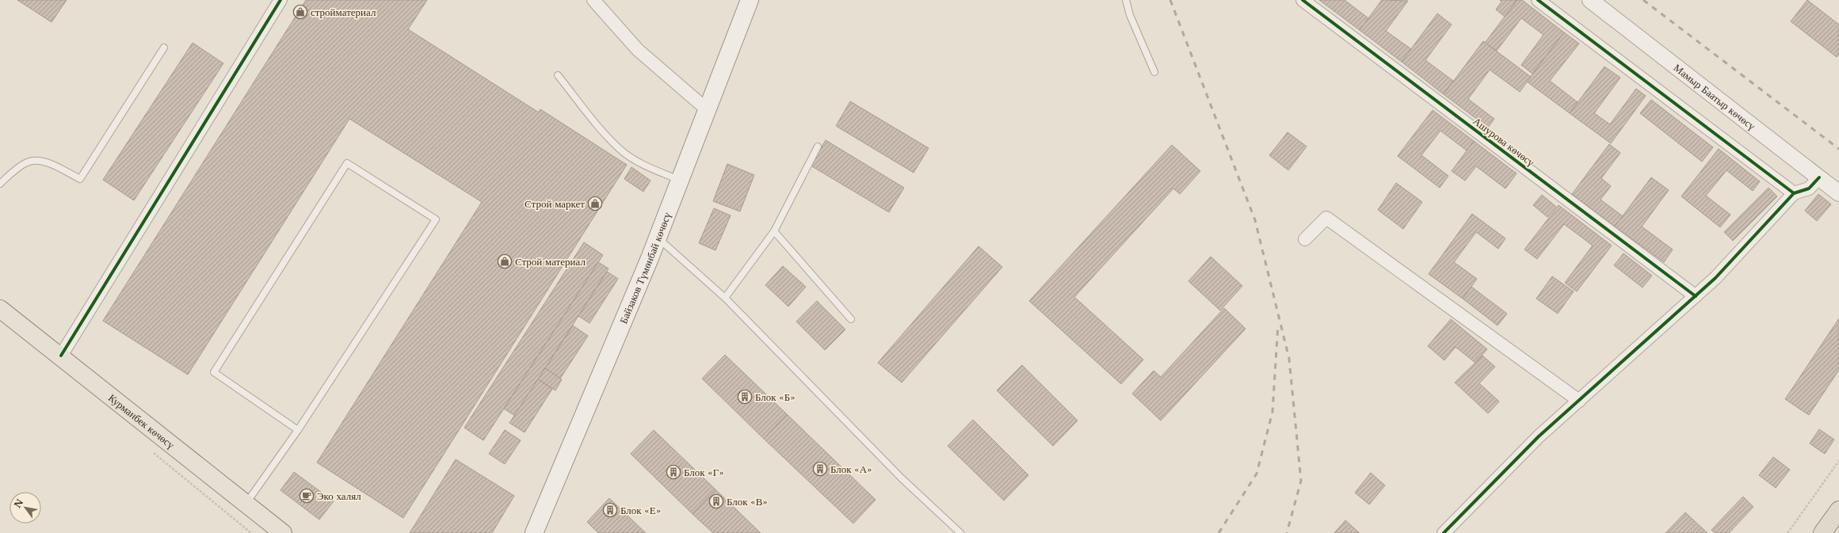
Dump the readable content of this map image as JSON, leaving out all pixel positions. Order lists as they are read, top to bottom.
{
  "streets": {
    "main road": ["Байзаков Түмөнбай көчөсү", "Курманбек көчөсү"],
    "street": ["Мамыр Баатыр көчөсү", "Ашурова көчөсү"]
  },
  "places": {
    "shop": ["стройматериал", "Строй маркет", "Строй материал"],
    "building": [
      "Блок «Б»",
      "Блок «А»",
      "Блок «Г»",
      "Блок «В»",
      "Блок «Е»"
    ],
    "cafe": ["Эко халял"]
  },
  "north": "top left"
}
